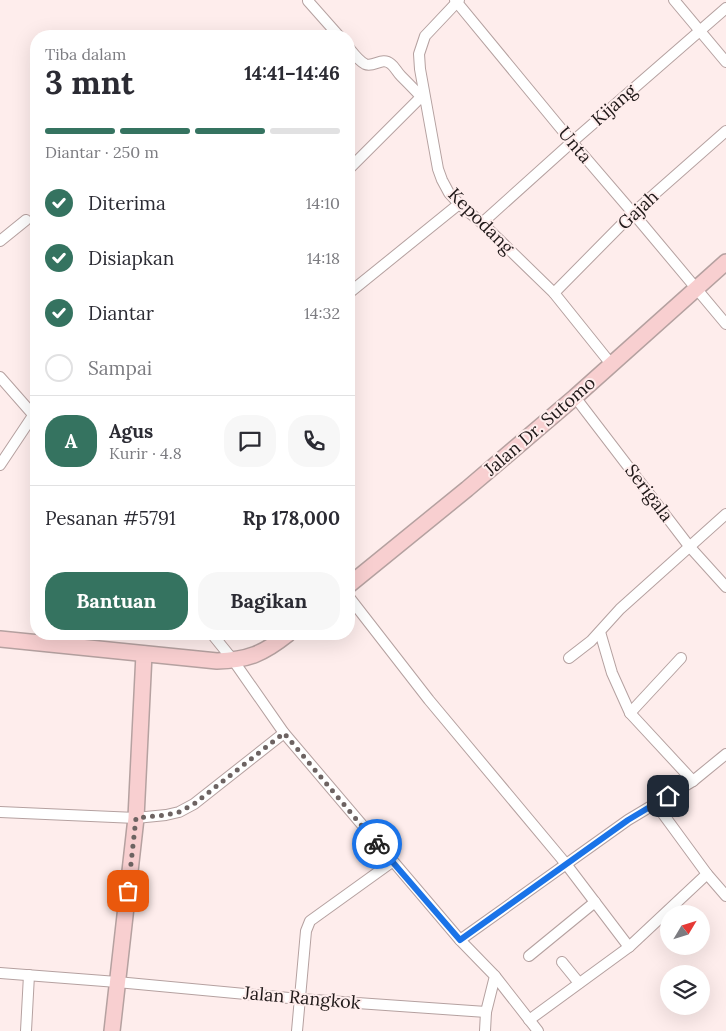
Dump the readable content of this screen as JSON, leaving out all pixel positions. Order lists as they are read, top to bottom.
{
  "streets": {
    "street": [
      "Kijang",
      "Unta",
      "Gajah",
      "Kepodang",
      "Jalan Dr. Sutomo",
      "Serigala",
      "Jalan Rangkok"
    ]
  },
  "crossings": [
    ["Kijang", "Unta"],
    ["Kijang", "Kepodang"],
    ["Unta", "Gajah"],
    ["Unta", "Kepodang"],
    ["Unta", "Jalan Dr. Sutomo"],
    ["Gajah", "Kepodang"],
    ["Kepodang", "Jalan Dr. Sutomo"],
    ["Jalan Dr. Sutomo", "Serigala"]
  ],
  "north": "top right",
  "page": {
    "heading": ["3 mnt", "Tiba dalam", "14:41–14:46"],
    "panel": [
      "Agus",
      "Kurir · 4.8",
      "Pesanan #5791",
      "Rp 178,000"
    ],
    "bar": "Diantar · 250 m",
    "list": [
      ["Diterima", "14:10"],
      ["Disiapkan", "14:18"],
      ["Diantar", "14:32"],
      "Sampai"
    ],
    "round": "A",
    "buttons": ["Bantuan", "Bagikan"]
  }
}
